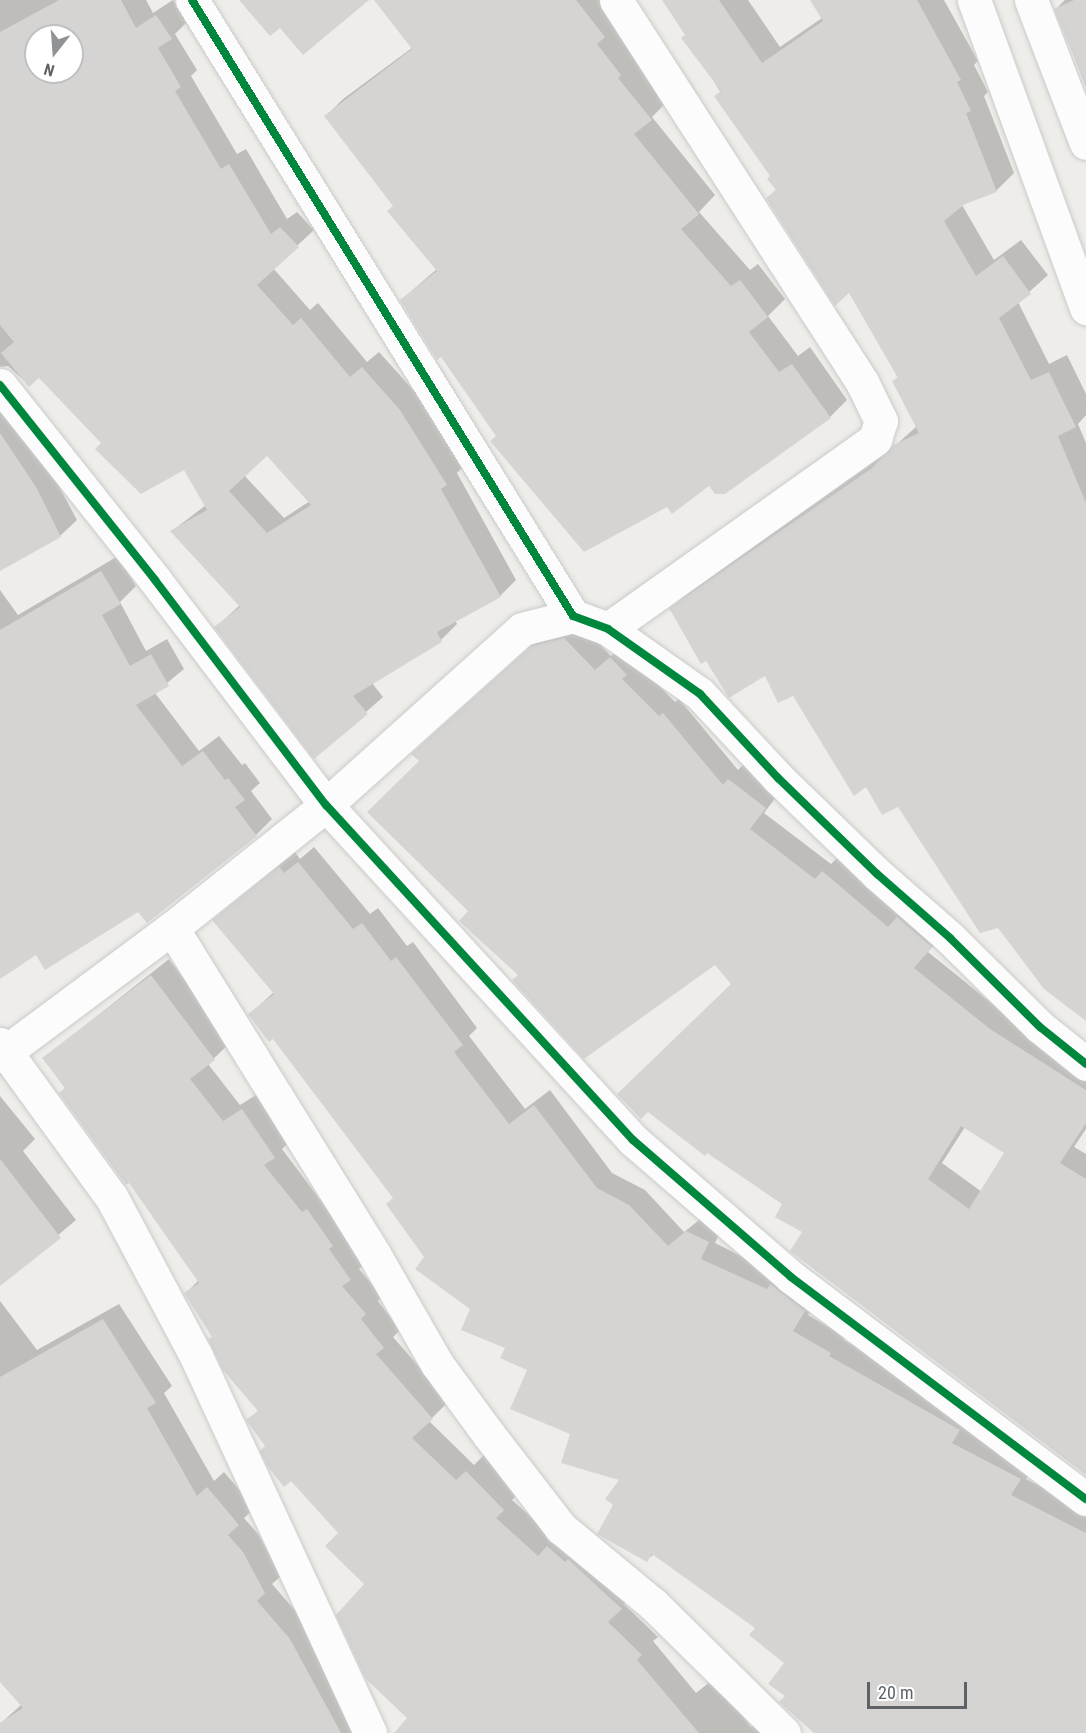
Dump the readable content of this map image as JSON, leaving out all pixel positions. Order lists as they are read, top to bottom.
{
  "scale_bar": "20 m",
  "north": "bottom"
}
